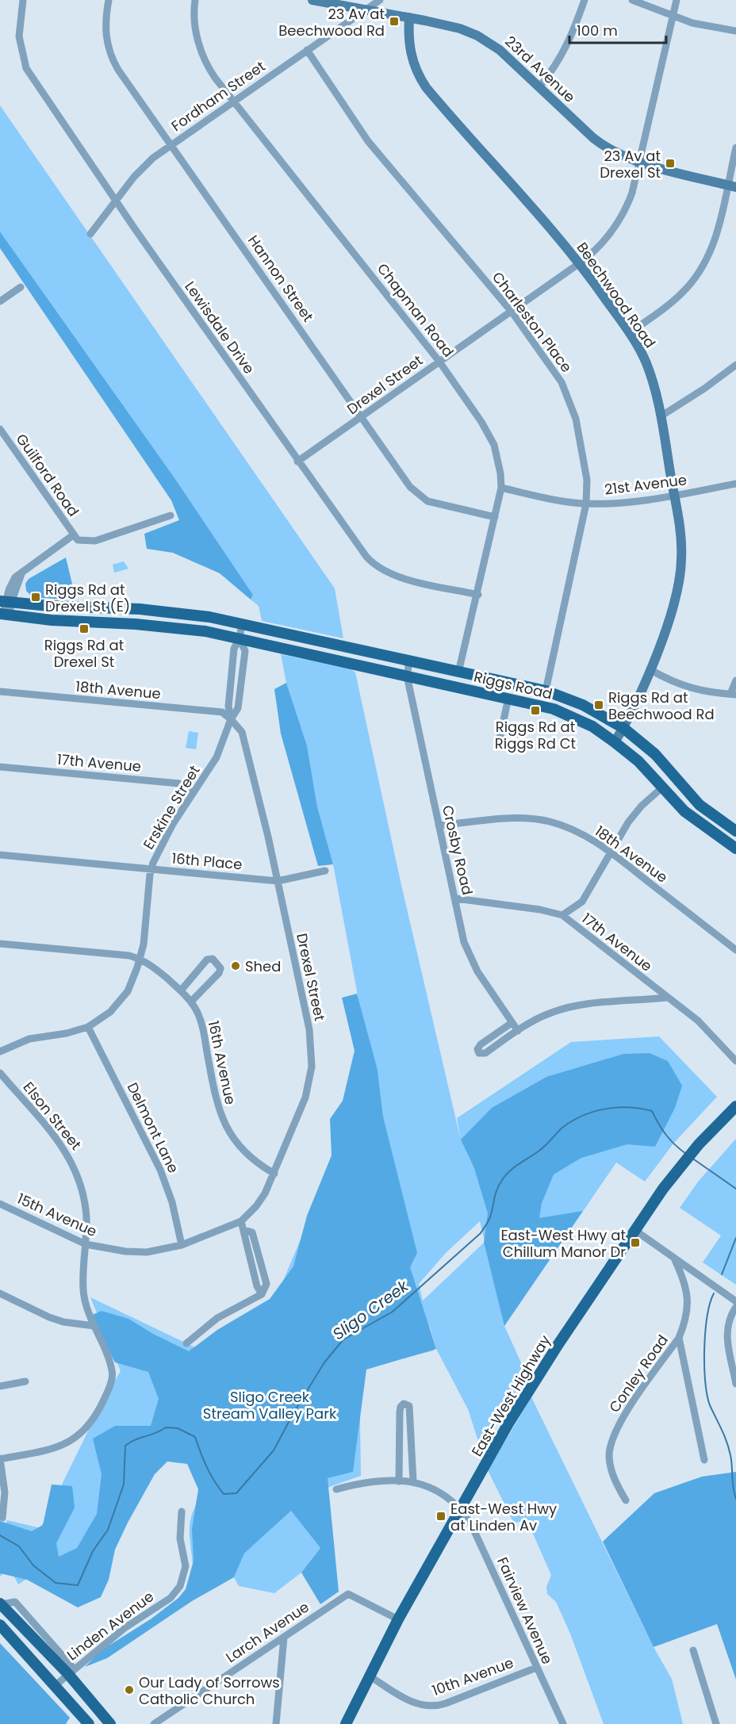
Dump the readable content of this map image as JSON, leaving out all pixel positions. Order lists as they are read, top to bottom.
{
  "streets": {
    "main road": ["Riggs Road", "East-West Highway"],
    "street": [
      "23rd Avenue",
      "Fordham Street",
      "Hannon Street",
      "Beechwood Road",
      "Chapman Road",
      "Charleston Place",
      "Lewisdale Drive",
      "Drexel Street",
      "Guilford Road",
      "21st Avenue",
      "18th Avenue",
      "17th Avenue",
      "Erskine Street",
      "Crosby Road",
      "16th Place",
      "16th Avenue",
      "Elson Street",
      "Delmont Lane",
      "15th Avenue",
      "Conley Road",
      "Fairview Avenue",
      "Linden Avenue",
      "Larch Avenue",
      "10th Avenue"
    ]
  },
  "crossings": [
    ["23rd Avenue", "Fordham Street"],
    ["23rd Avenue", "Beechwood Road"],
    ["23rd Avenue", "Drexel Street"],
    ["Fordham Street", "Hannon Street"],
    ["Fordham Street", "Chapman Road"],
    ["Fordham Street", "Charleston Place"],
    ["Fordham Street", "Lewisdale Drive"],
    ["Hannon Street", "Chapman Road"],
    ["Hannon Street", "Drexel Street"],
    ["Beechwood Road", "Drexel Street"],
    ["Beechwood Road", "21st Avenue"],
    ["Beechwood Road", "Riggs Road"],
    ["Chapman Road", "Lewisdale Drive"],
    ["Chapman Road", "Drexel Street"],
    ["Chapman Road", "21st Avenue"],
    ["Chapman Road", "Riggs Road"],
    ["Charleston Place", "Drexel Street"],
    ["Charleston Place", "21st Avenue"],
    ["Charleston Place", "Riggs Road"],
    ["Lewisdale Drive", "Drexel Street"],
    ["Drexel Street", "18th Avenue"],
    ["Drexel Street", "Erskine Street"],
    ["Drexel Street", "16th Place"],
    ["Drexel Street", "16th Avenue"],
    ["Drexel Street", "15th Avenue"],
    ["Riggs Road", "Crosby Road"],
    ["18th Avenue", "Erskine Street"],
    ["18th Avenue", "Crosby Road"],
    ["17th Avenue", "Erskine Street"],
    ["17th Avenue", "Crosby Road"],
    ["Erskine Street", "16th Place"],
    ["Erskine Street", "16th Avenue"],
    ["Erskine Street", "Delmont Lane"],
    ["Elson Street", "15th Avenue"],
    ["Delmont Lane", "15th Avenue"],
    ["East-West Highway", "Fairview Avenue"],
    ["East-West Highway", "Larch Avenue"],
    ["East-West Highway", "10th Avenue"],
    ["Fairview Avenue", "10th Avenue"]
  ],
  "water": ["Sligo Creek"],
  "parks": ["Sligo Creek Stream Valley Park"],
  "places": {
    "transit": [
      "23 Av at Beechwood Rd",
      "23 Av at Drexel St",
      "Riggs Rd at Drexel St (E)",
      "Riggs Rd at Drexel St",
      "Riggs Rd at Beechwood Rd",
      "Riggs Rd at Riggs Rd Ct",
      "East-West Hwy at Chillum Manor Dr",
      "East-West Hwy at Linden Av"
    ],
    "other": ["Shed", "Our Lady of Sorrows Catholic Church"]
  },
  "scale_bar": "100 m"
}
